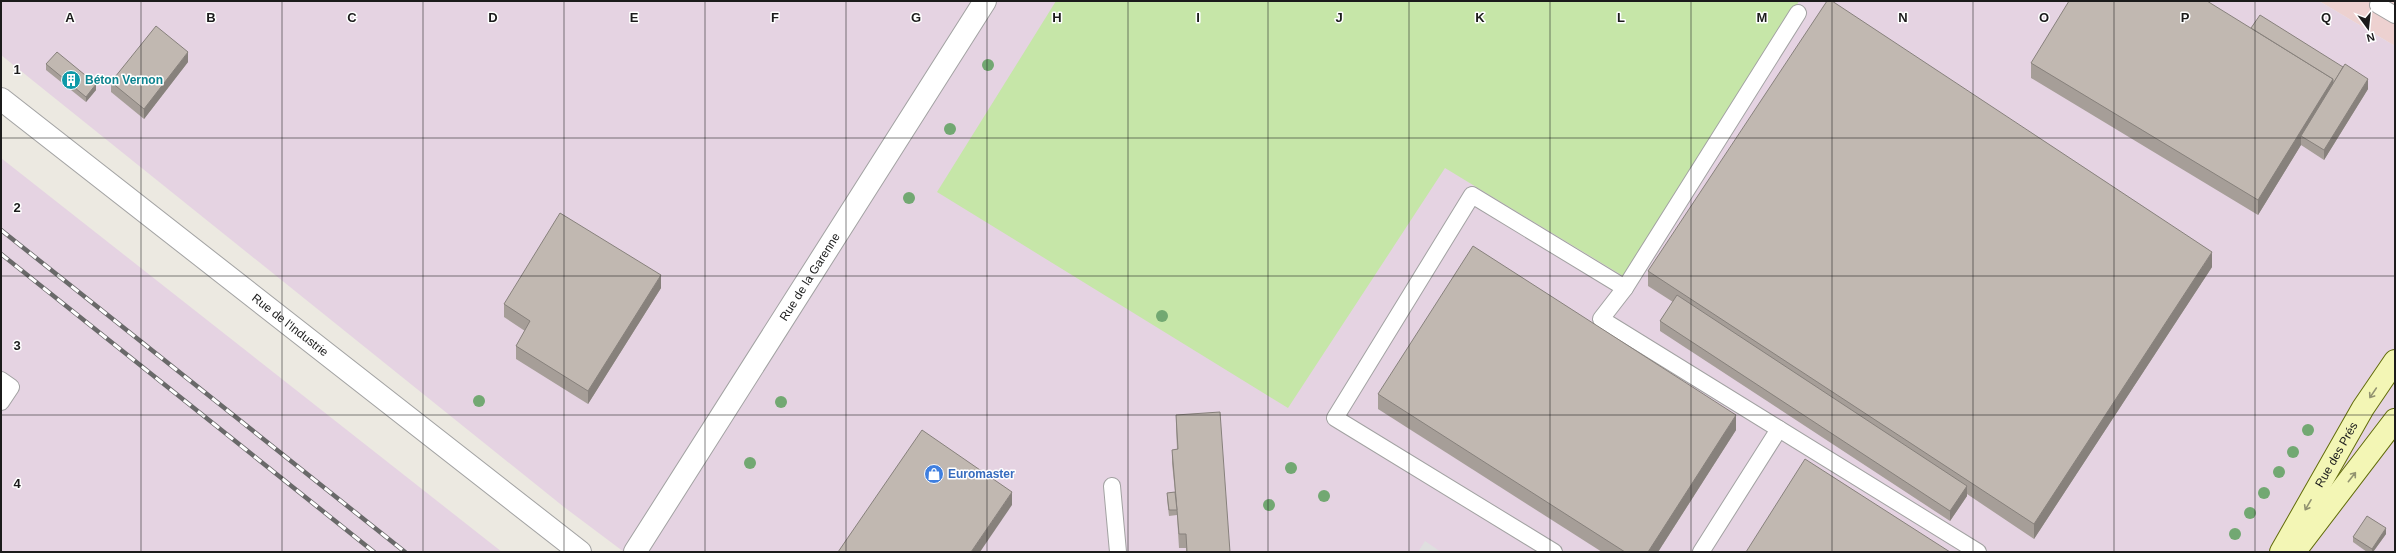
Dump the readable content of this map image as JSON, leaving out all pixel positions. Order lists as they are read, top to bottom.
{
  "streets": {
    "main road": ["Rue des Prés"],
    "street": ["Rue de la Garenne", "Rue de l'Industrie"]
  },
  "places": {
    "building": ["Béton Vernon"],
    "shop": ["Euromaster"]
  },
  "north": "bottom",
  "grid": {
    "columns": [
      "A",
      "B",
      "C",
      "D",
      "E",
      "F",
      "G",
      "H",
      "I",
      "J",
      "K",
      "L",
      "M",
      "N",
      "O",
      "P",
      "Q"
    ],
    "rows": [
      "1",
      "2",
      "3",
      "4"
    ]
  }
}
